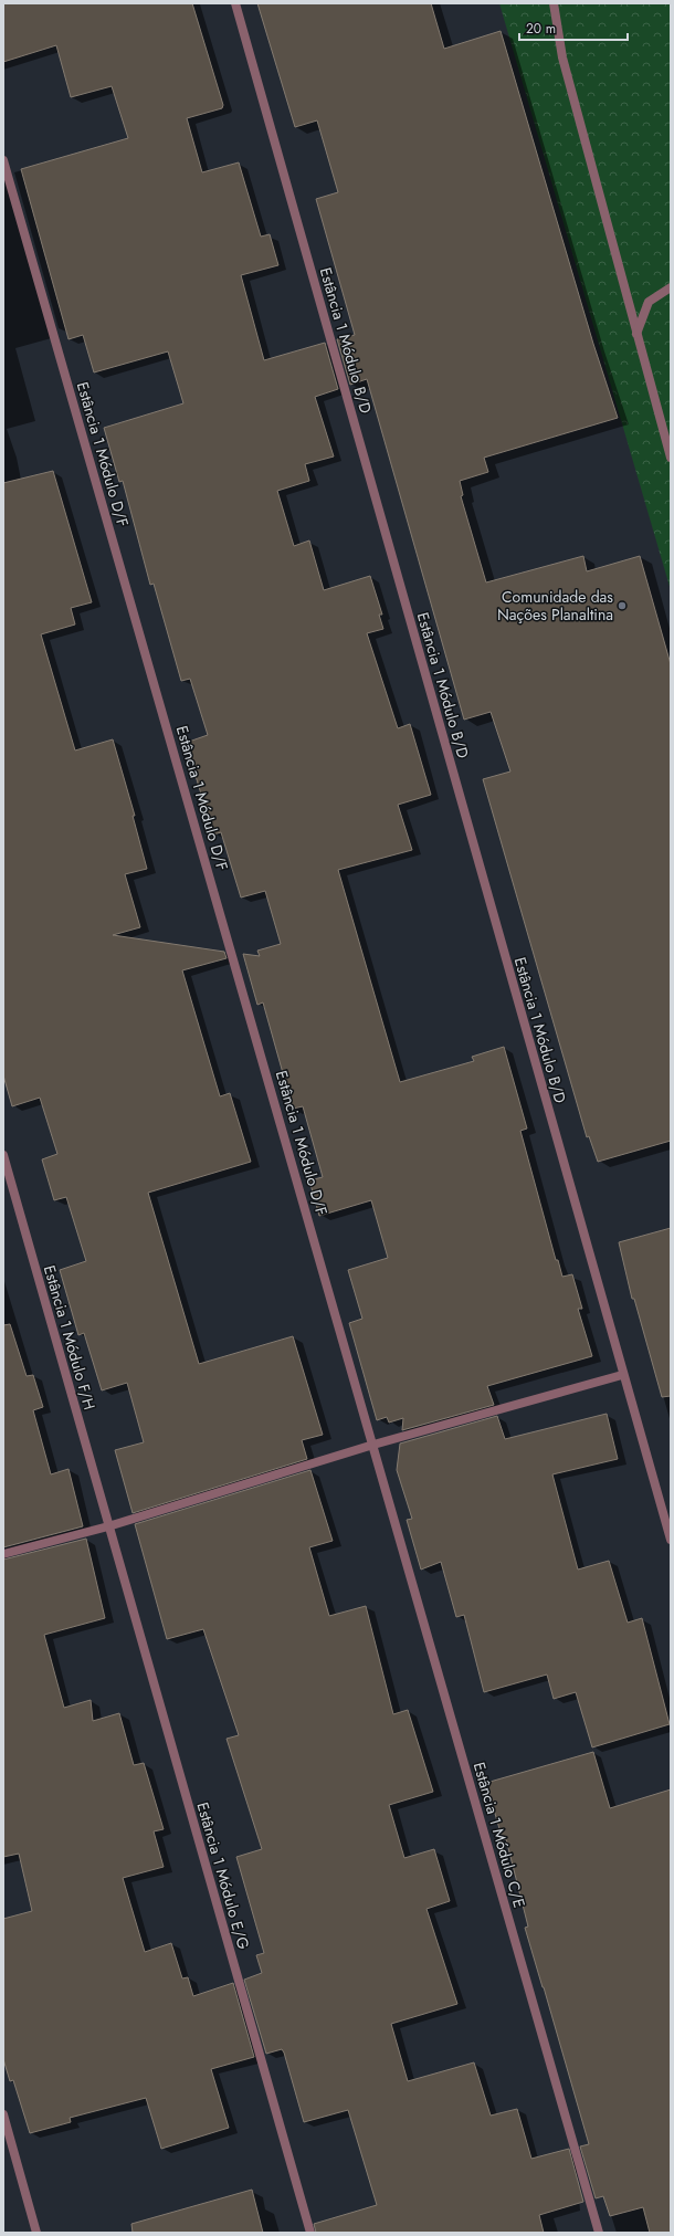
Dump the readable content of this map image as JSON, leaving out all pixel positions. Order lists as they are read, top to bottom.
{
  "streets": {
    "street": [
      "Estância 1 Módulo B/D",
      "Estância 1 Módulo D/F",
      "Estância 1 Módulo F/H",
      "Estância 1 Módulo C/E",
      "Estância 1 Módulo E/G"
    ]
  },
  "crossings": [
    ["Estância 1 Módulo D/F", "Estância 1 Módulo C/E"],
    ["Estância 1 Módulo F/H", "Estância 1 Módulo E/G"]
  ],
  "places": ["Comunidade das Nações Planaltina"],
  "scale_bar": "20 m"
}
